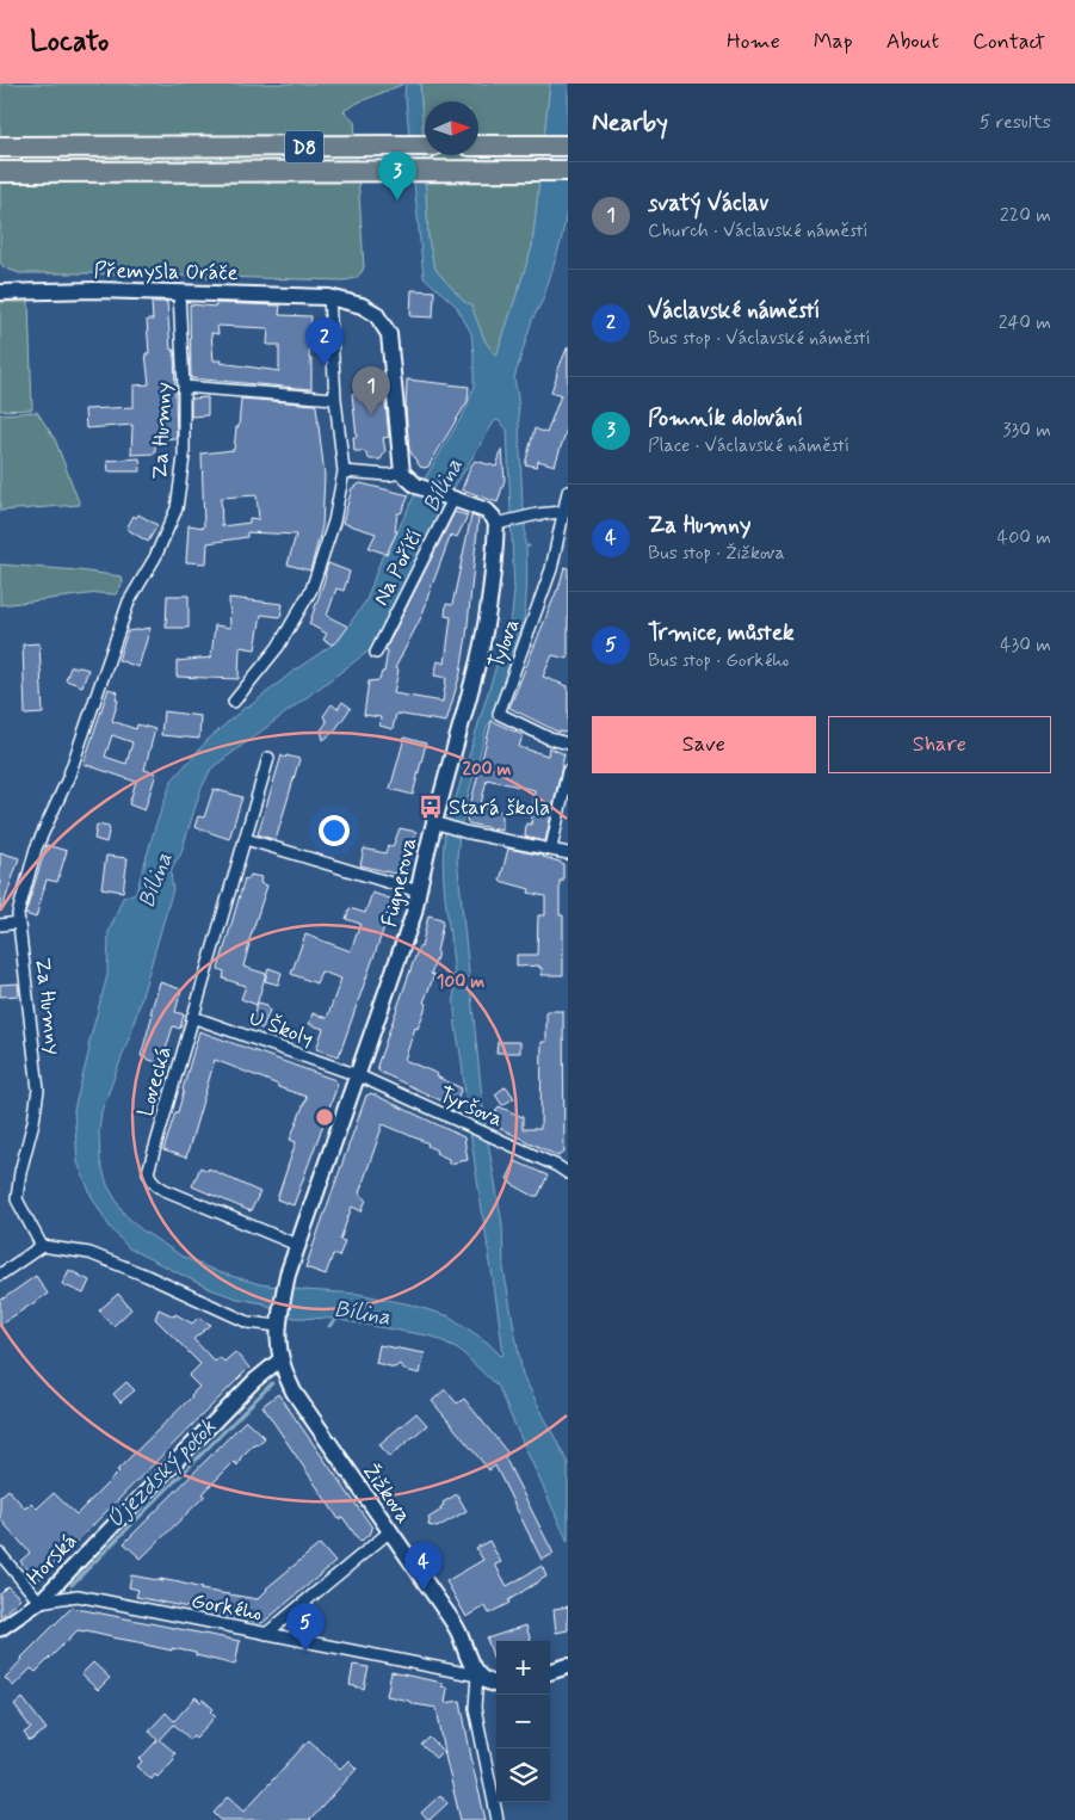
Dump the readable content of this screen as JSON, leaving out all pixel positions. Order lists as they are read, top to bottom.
{
  "streets": {
    "highway": ["D8"],
    "main road": ["Přemysla Oráče", "Fügnerova", "Žižkova"],
    "street": [
      "Za Humny",
      "Na Poříčí",
      "Tylova",
      "U Školy",
      "Lovecká",
      "Tyršova",
      "Horská",
      "Gorkého"
    ]
  },
  "crossings": [
    ["Přemysla Oráče", "Za Humny"],
    ["Fügnerova", "U Školy"],
    ["Fügnerova", "Lovecká"],
    ["Fügnerova", "Tyršova"],
    ["Fügnerova", "Žižkova"],
    ["U Školy", "Lovecká"],
    ["U Školy", "Tyršova"],
    ["Žižkova", "Horská"],
    ["Žižkova", "Gorkého"],
    ["Horská", "Gorkého"]
  ],
  "water": ["Bílina", "Újezdský potok"],
  "places": {
    "bus stop": ["Stará škola"]
  },
  "north": "right",
  "page": {
    "header": "Locato",
    "nav": [
      "Home",
      "Map",
      "About",
      "Contact"
    ],
    "heading": ["Nearby", "5 results"],
    "pins": [
      "3",
      "2",
      "1",
      "4",
      "5"
    ],
    "list": [
      {
        "mark": "1",
        "name": "svatý Václav",
        "note": "Church · Václavské náměstí",
        "value": "220 m"
      },
      {
        "mark": "2",
        "name": "Václavské náměstí",
        "note": "Bus stop · Václavské náměstí",
        "value": "240 m"
      },
      {
        "mark": "3",
        "name": "Pomník dolování",
        "note": "Place · Václavské náměstí",
        "value": "330 m"
      },
      {
        "mark": "4",
        "name": "Za Humny",
        "note": "Bus stop · Žižkova",
        "value": "400 m"
      },
      {
        "mark": "5",
        "name": "Trmice, můstek",
        "note": "Bus stop · Gorkého",
        "value": "430 m"
      }
    ],
    "buttons": ["Save", "Share"],
    "map_buttons": ["+", "−"]
  },
  "rings": ["200 m", "100 m"]
}
